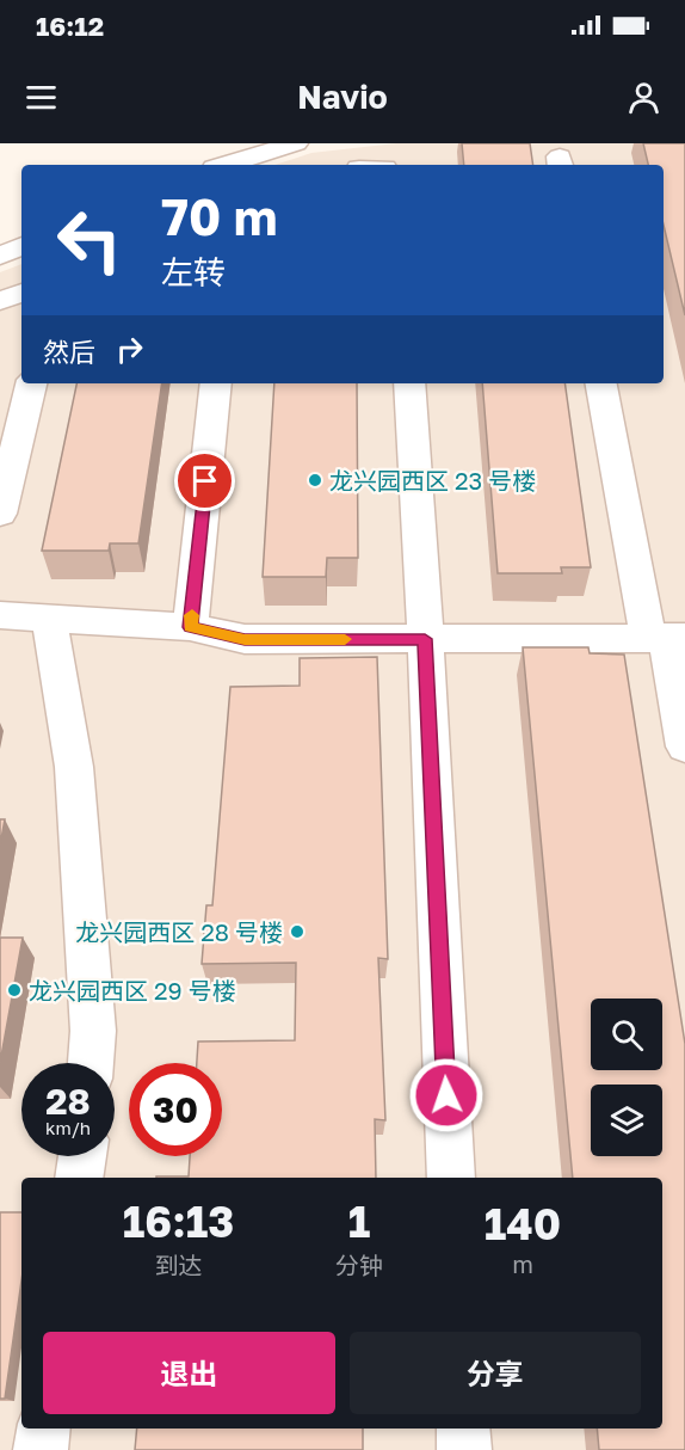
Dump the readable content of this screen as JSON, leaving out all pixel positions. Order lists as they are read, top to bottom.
{
  "places": ["龙兴园西区 23 号楼", "龙兴园西区 28 号楼", "龙兴园西区 29 号楼"],
  "page": {
    "status": "16:12",
    "header": "Navio",
    "turn": ["70 m", "左转"],
    "then": "然后",
    "speed": "28 km/h",
    "limit": "30",
    "eta": [
      "16:13",
      "到达",
      "1",
      "分钟",
      "140",
      "m"
    ],
    "buttons": ["退出", "分享"]
  }
}
